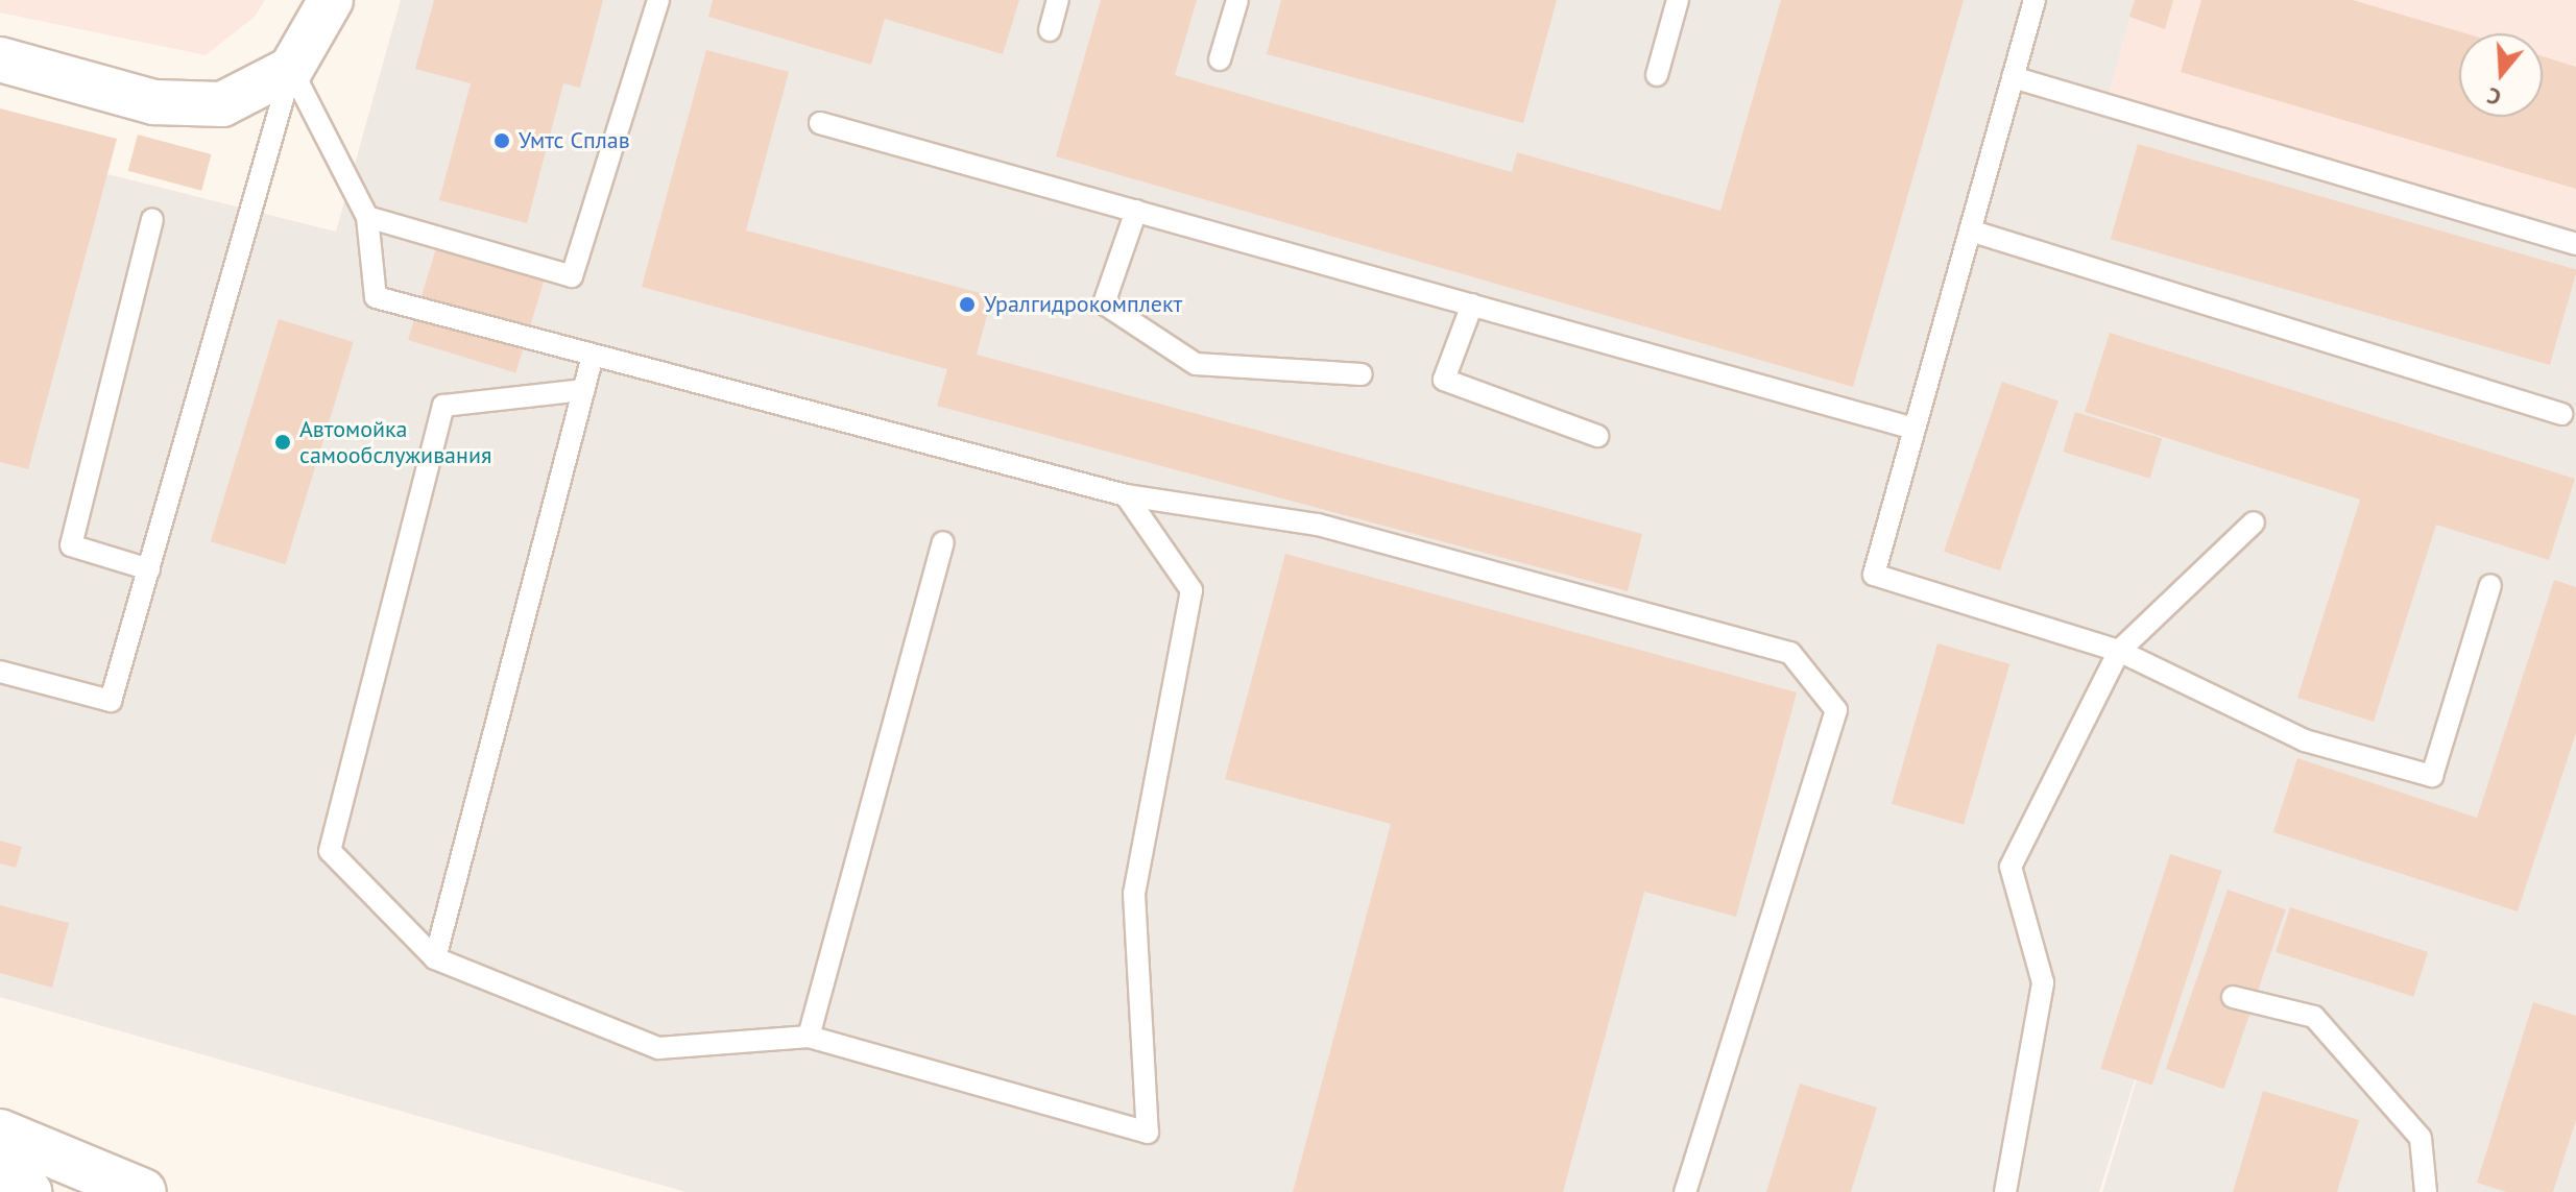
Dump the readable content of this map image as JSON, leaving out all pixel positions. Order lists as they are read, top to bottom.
{
  "places": ["Умтс Сплав", "Уралгидрокомплект", "Автомойка самообслуживания"],
  "north": "bottom"
}
